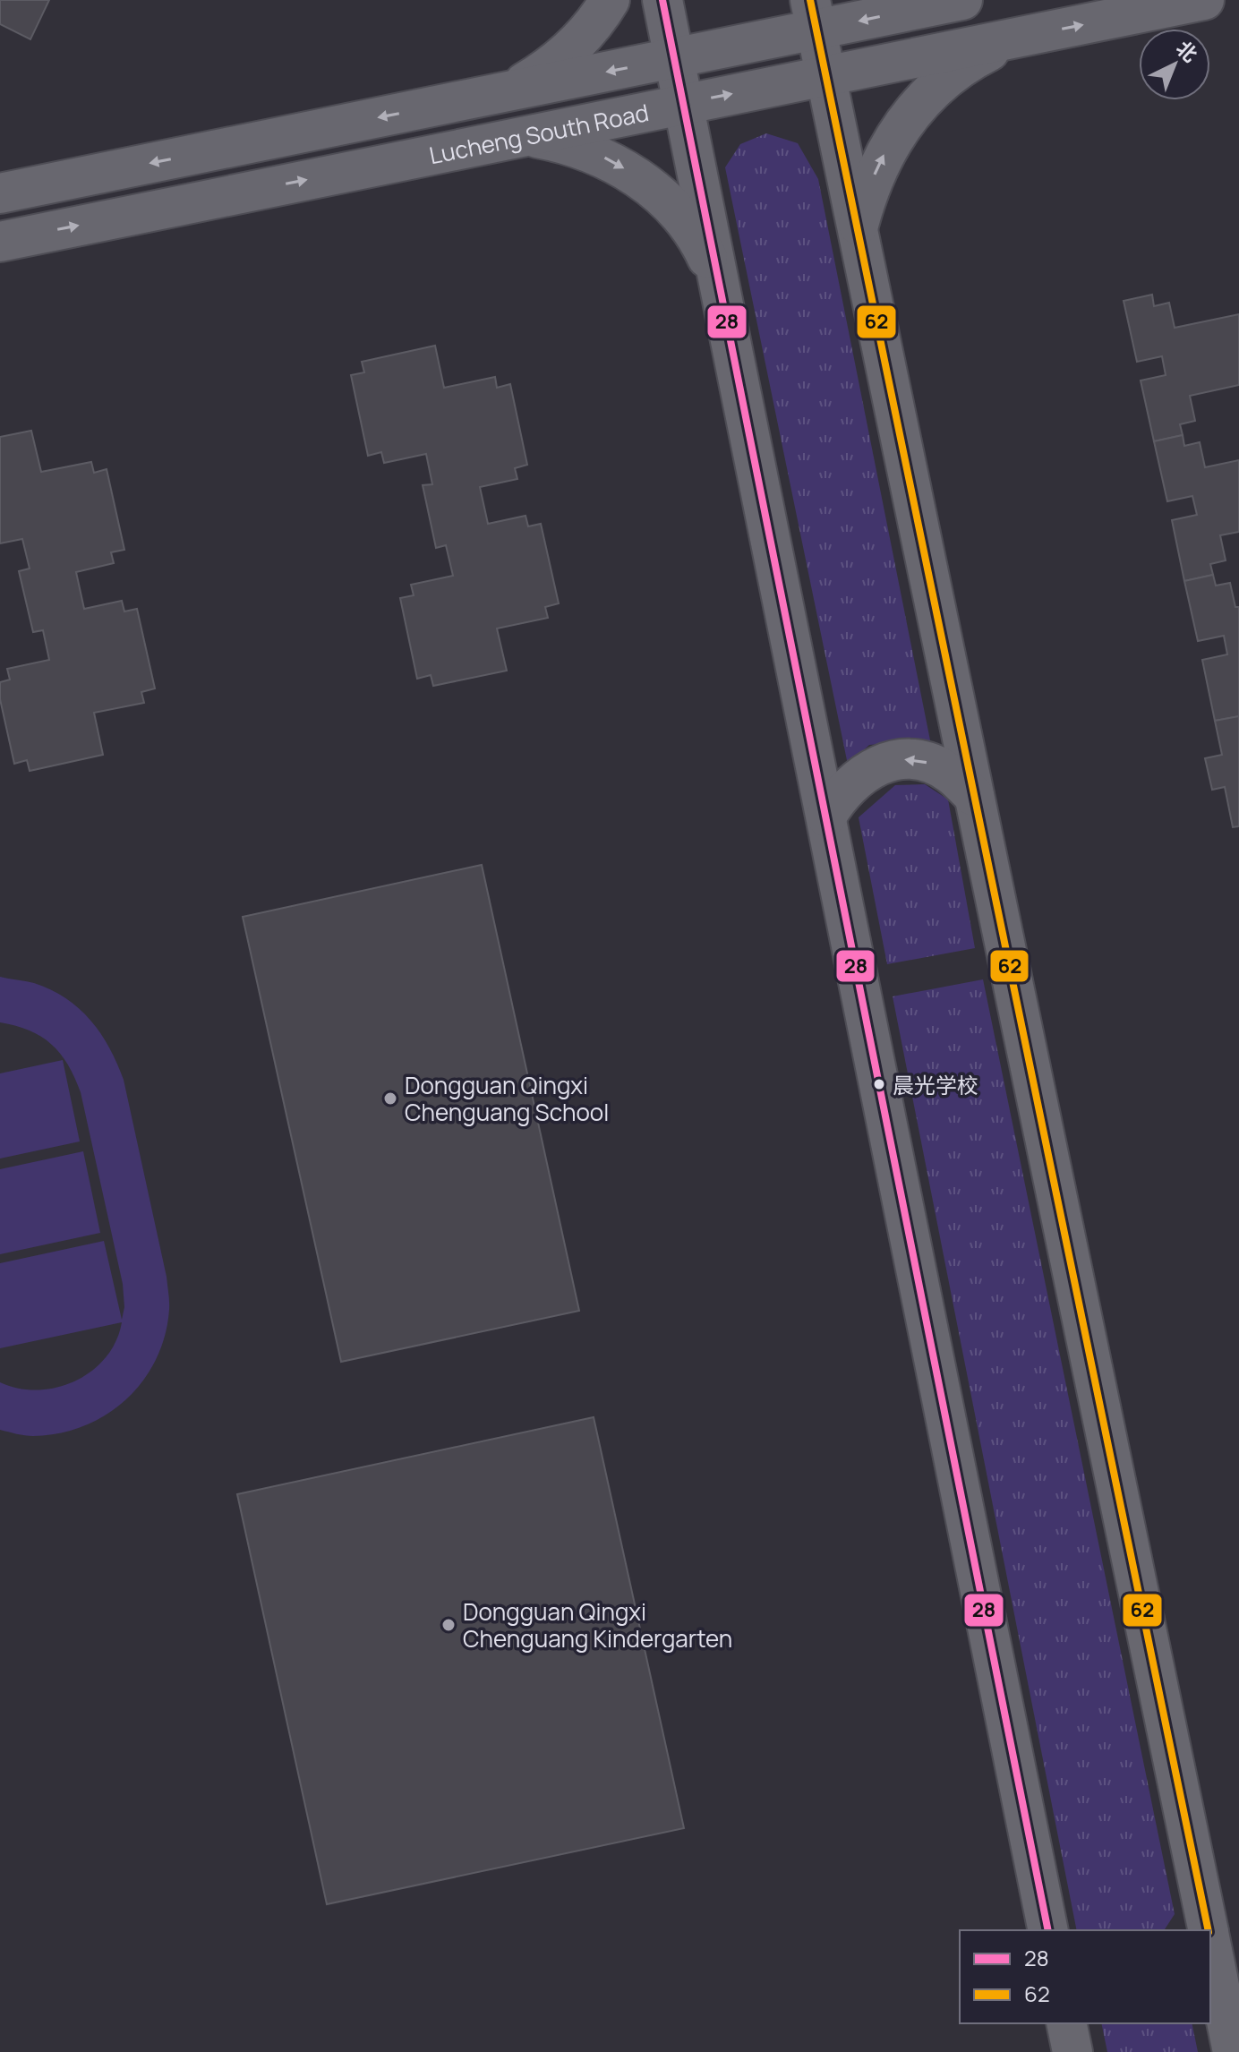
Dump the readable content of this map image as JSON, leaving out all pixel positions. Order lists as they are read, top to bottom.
{
  "streets": {
    "street": ["Lucheng South Road"]
  },
  "places": ["晨光学校", "Dongguan Qingxi Chenguang School", "Dongguan Qingxi Chenguang Kindergarten"],
  "lines": ["transit line 28", "transit line 62"],
  "legend": ["28", "62"],
  "north": "top right"
}
